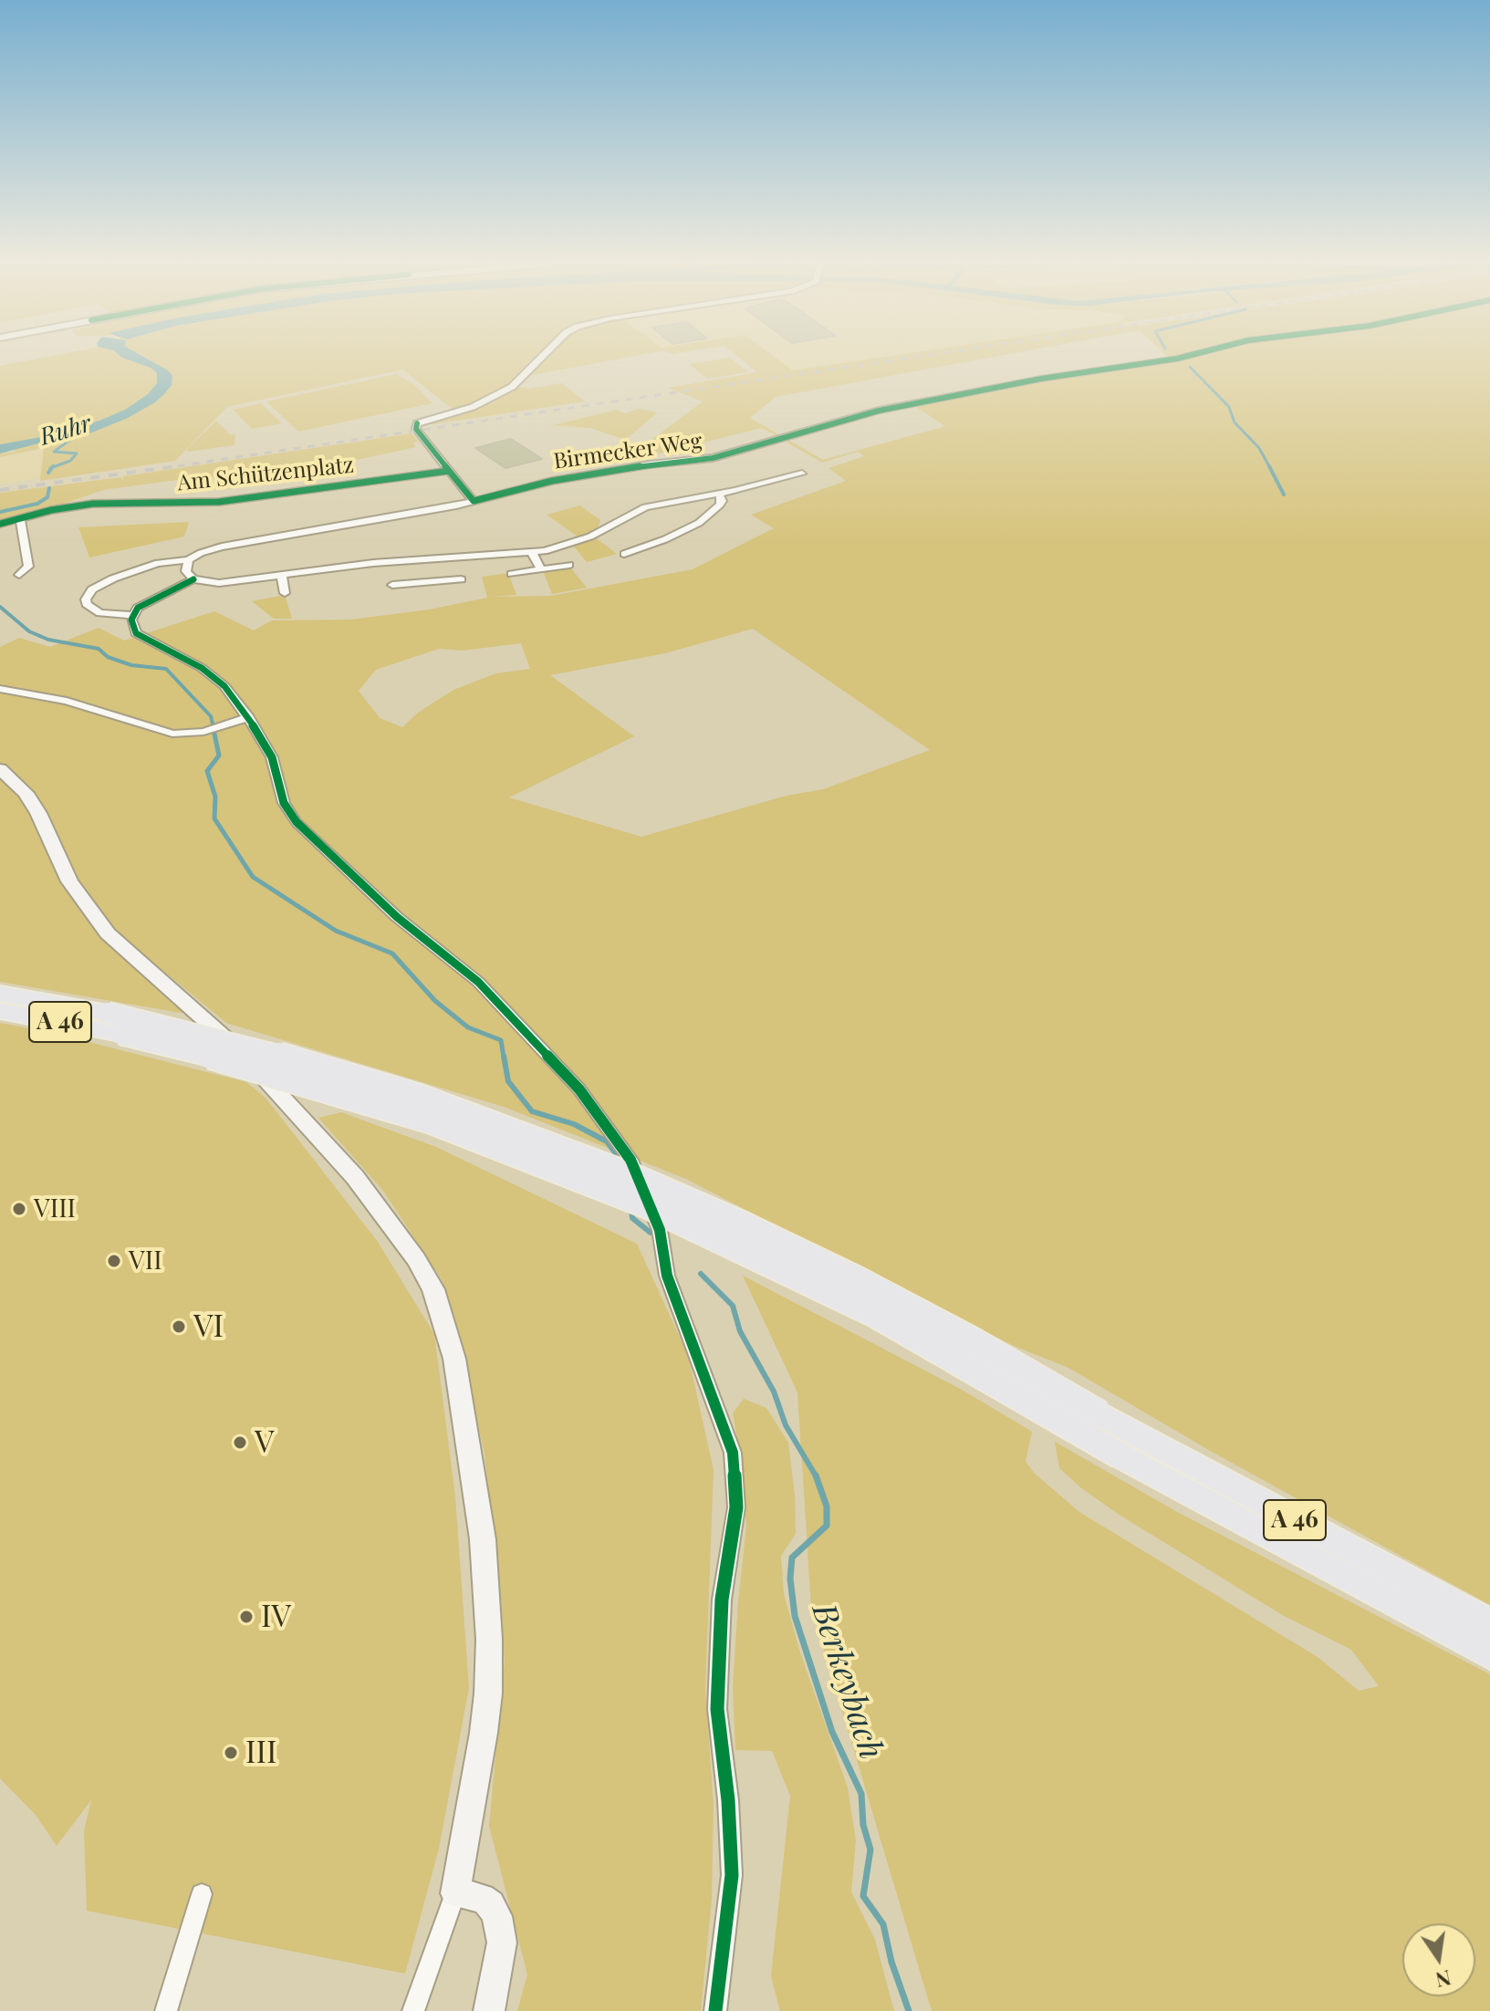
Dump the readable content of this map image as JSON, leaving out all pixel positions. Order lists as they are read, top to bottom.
{
  "streets": {
    "highway": ["A 46"],
    "street": ["Birmecker Weg", "Am Schützenplatz"]
  },
  "water": ["Ruhr", "Berkeybach"],
  "places": [
    "VIII",
    "VII",
    "VI",
    "V",
    "IV",
    "III"
  ],
  "north": "bottom"
}
